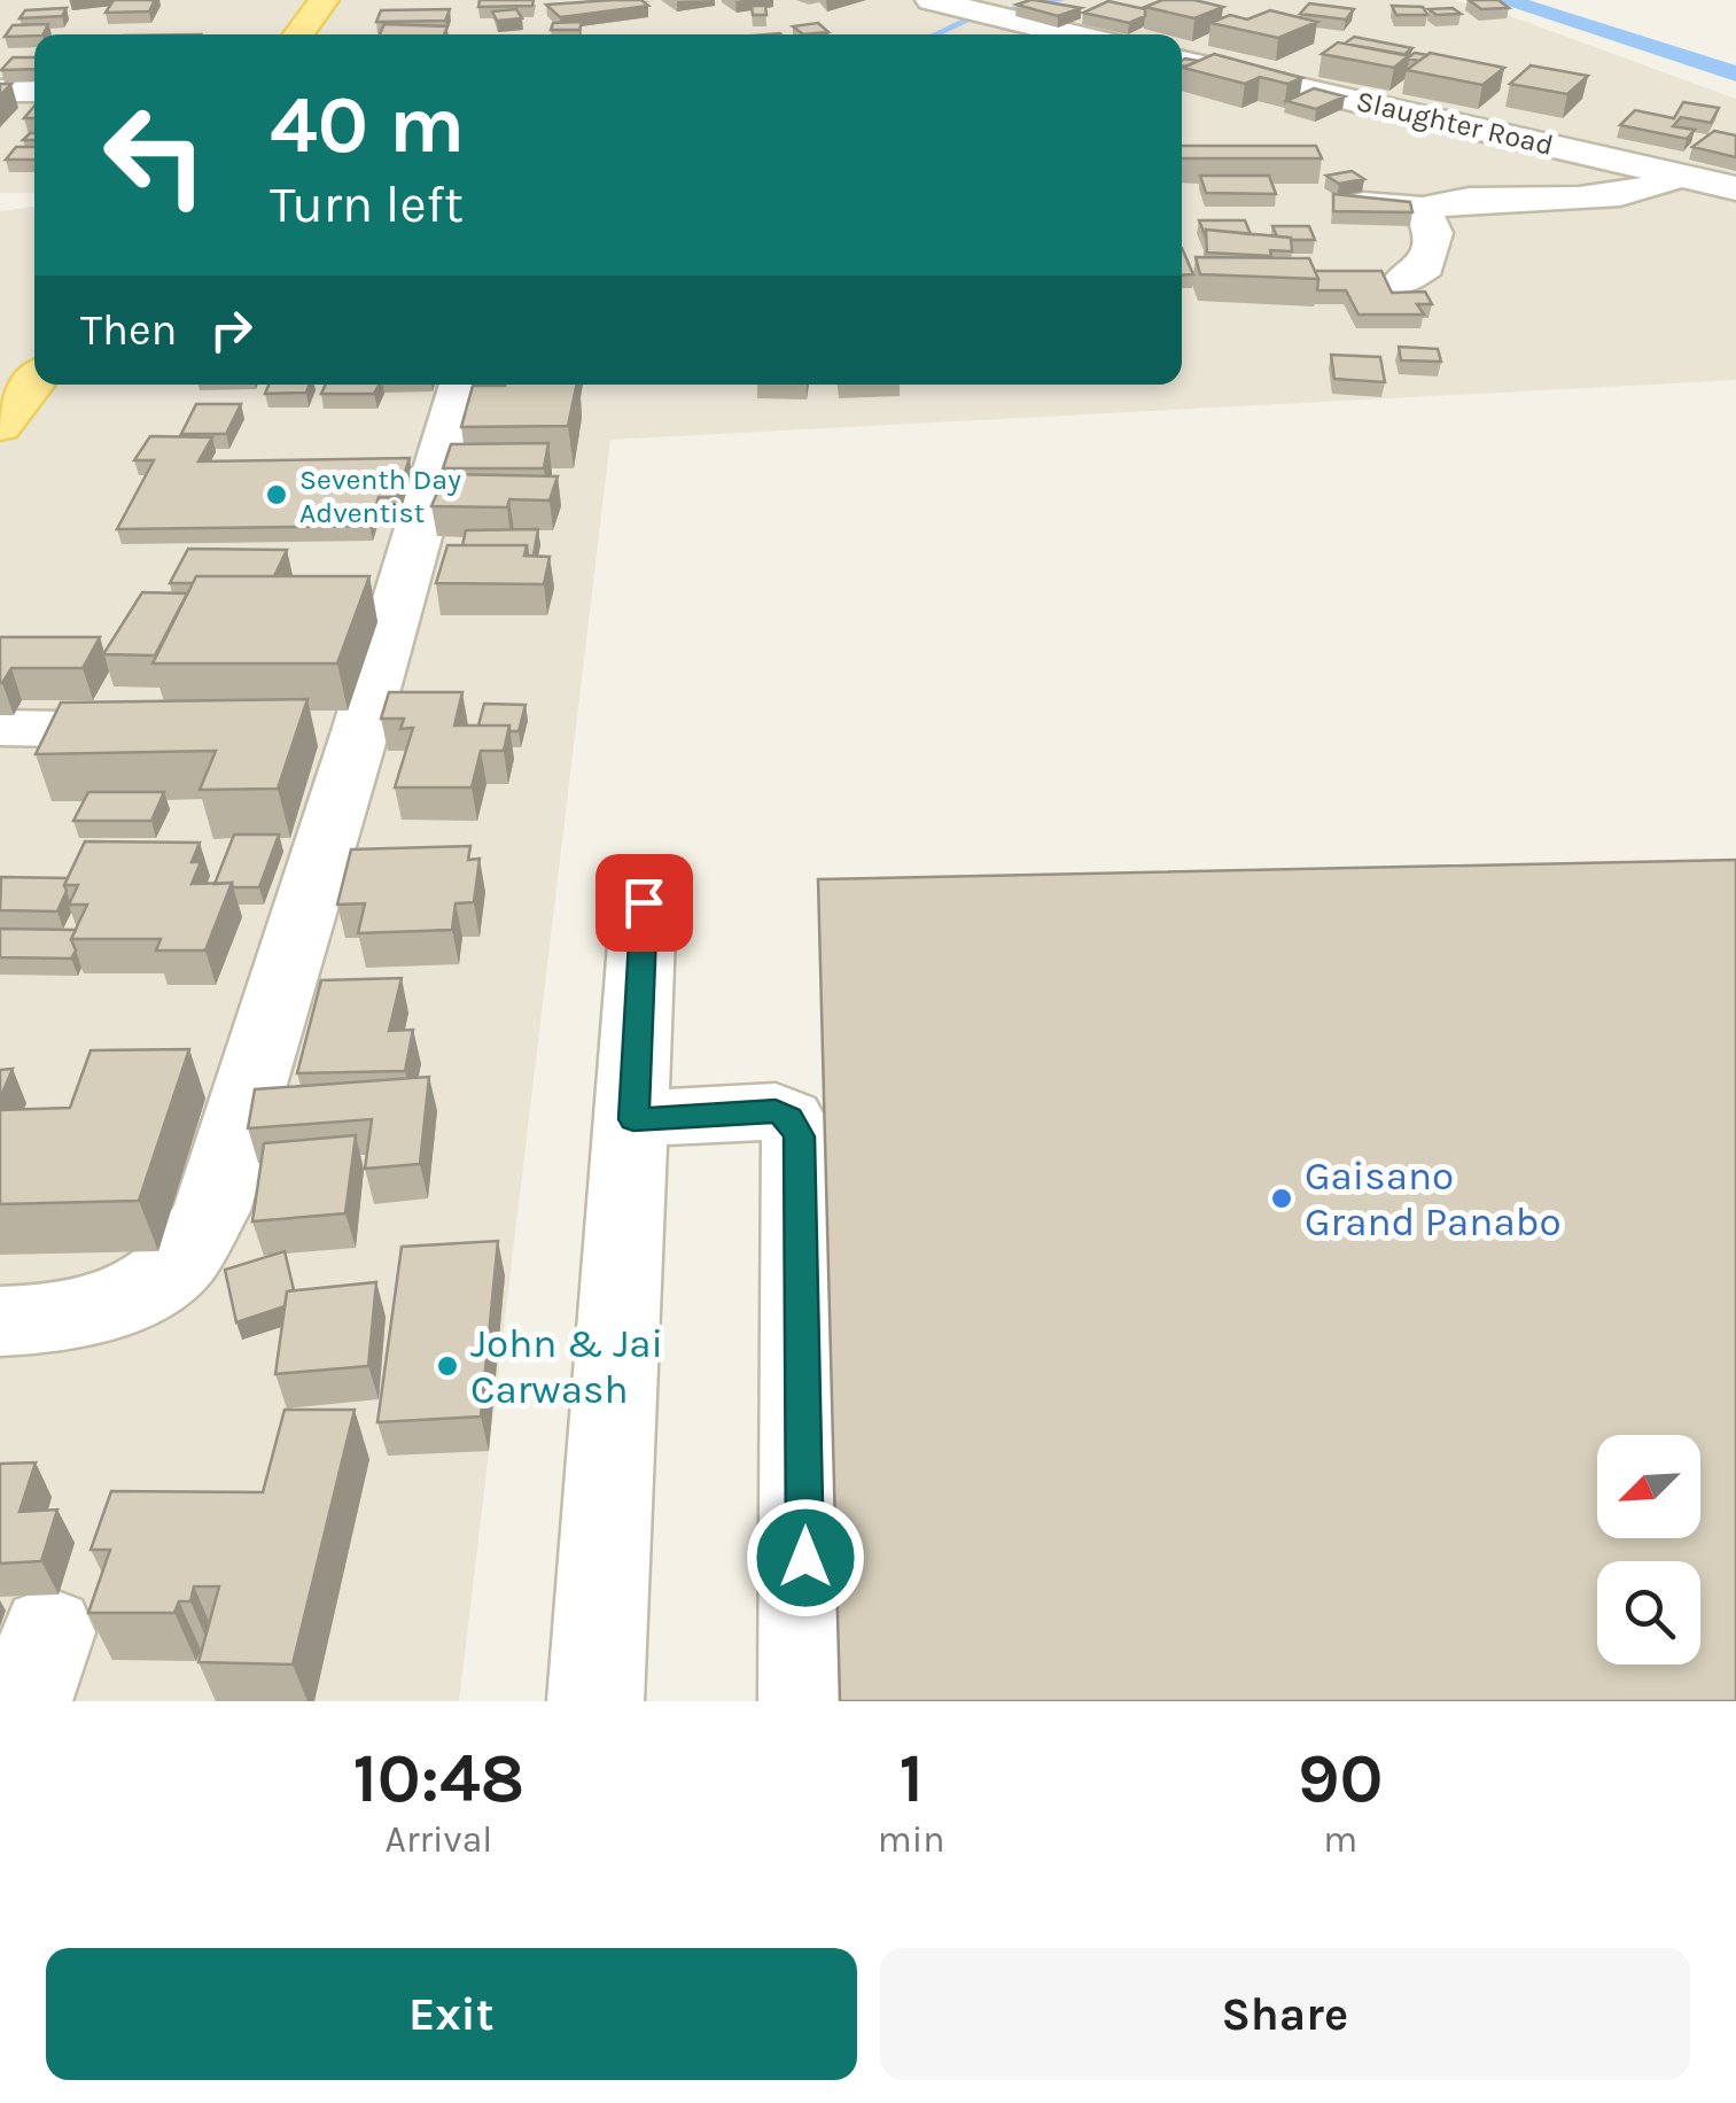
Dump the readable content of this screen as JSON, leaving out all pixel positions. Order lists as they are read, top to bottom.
{
  "streets": {
    "street": ["Slaughter Road"]
  },
  "places": ["Seventh Day Adventist", "Gaisano Grand Panabo", "John & Jai Carwash"],
  "north": "bottom left",
  "page": {
    "turn": ["40 m", "Turn left"],
    "then": "Then",
    "eta": [
      "10:48",
      "Arrival",
      "1",
      "min",
      "90",
      "m"
    ],
    "buttons": ["Exit", "Share"]
  }
}
